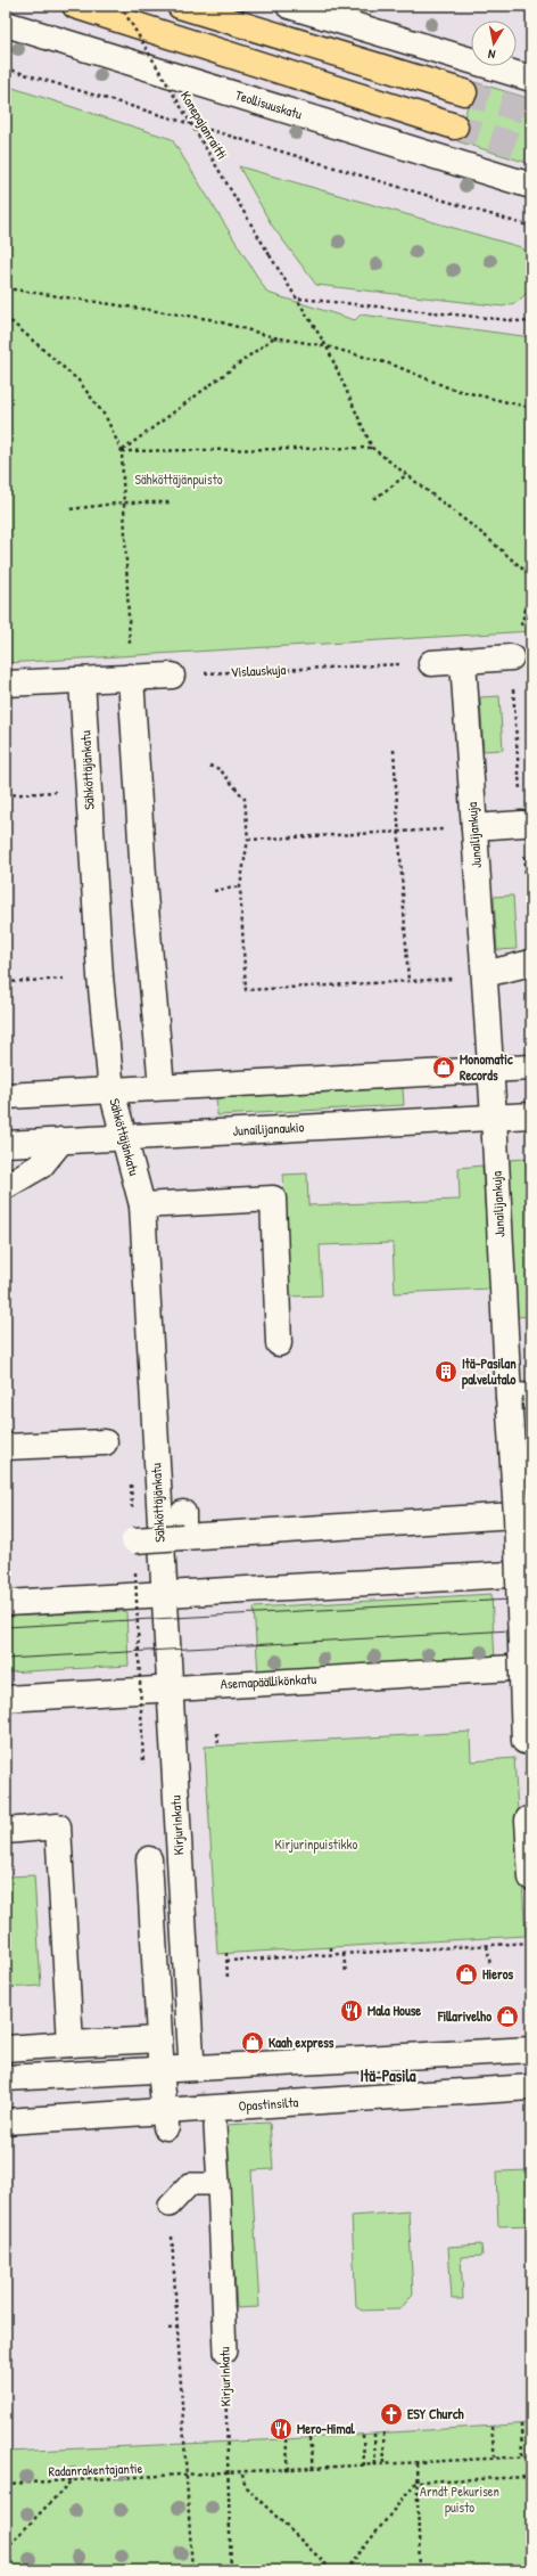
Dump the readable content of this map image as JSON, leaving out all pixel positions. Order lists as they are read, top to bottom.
{
  "streets": {
    "street": [
      "Teollisuuskatu",
      "Sähköttäjänkatu",
      "Junailijankuja",
      "Junailijanaukio",
      "Asemapäällikönkatu",
      "Kirjurinkatu",
      "Opastinsilta"
    ],
    "path": ["Konepajanraitti", "Vislauskuja", "Radanrakentajantie"]
  },
  "crossings": [
    ["Sähköttäjänkatu", "Junailijanaukio"],
    ["Sähköttäjänkatu", "Kirjurinkatu"],
    ["Junailijankuja", "Junailijanaukio"],
    ["Asemapäällikönkatu", "Kirjurinkatu"],
    ["Kirjurinkatu", "Radanrakentajantie"]
  ],
  "districts": ["Itä-Pasila"],
  "parks": ["Sähköttäjänpuisto", "Kirjurinpuistikko", "Arndt Pekurisen puisto"],
  "places": {
    "shop": [
      "Monomatic Records",
      "Hieros",
      "Fillarivelho",
      "Kaah express"
    ],
    "building": ["Itä-Pasilan palvelutalo"],
    "restaurant": ["Mala House", "Mero-Himal"],
    "church": ["ESY Church"]
  },
  "north": "bottom"
}
